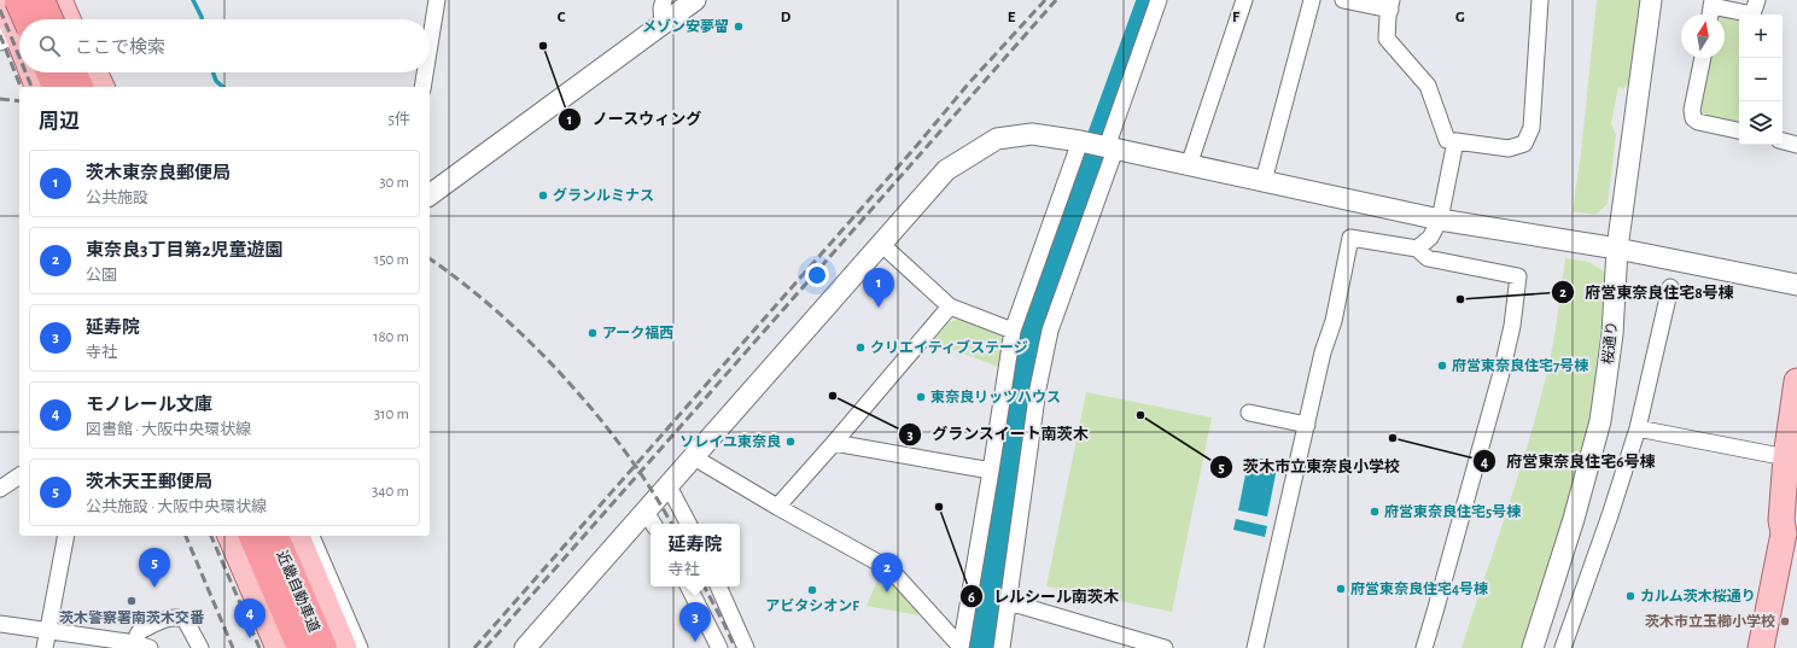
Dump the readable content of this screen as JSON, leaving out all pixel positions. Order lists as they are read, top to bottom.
{
  "streets": {
    "highway": ["近畿自動車道"],
    "street": ["桜通り"]
  },
  "places": [
    "メゾン安夢留",
    "ノースウィング",
    "グランルミナス",
    "府営東奈良住宅8号棟",
    "アーク福西",
    "クリエイティブステージ",
    "府営東奈良住宅7号棟",
    "グランスイート南茨木",
    "東奈良リッツハウス",
    "茨木市立東奈良小学校",
    "府営東奈良住宅6号棟",
    "ソレイユ東奈良",
    "レルシール南茨木",
    "府営東奈良住宅5号棟",
    "府営東奈良住宅4号棟",
    "アビタシオンF",
    "カルム茨木桜通り",
    "茨木警察署南茨木交番",
    "茨木市立玉櫛小学校"
  ],
  "north": "top",
  "page": {
    "map_buttons": ["+", "−"],
    "search": "ここで検索",
    "heading": ["周辺", "5件"],
    "list": [
      {
        "mark": "1",
        "name": "茨木東奈良郵便局",
        "note": "公共施設",
        "value": "30 m"
      },
      {
        "mark": "2",
        "name": "東奈良3丁目第2児童遊園",
        "note": "公園",
        "value": "150 m"
      },
      {
        "mark": "3",
        "name": "延寿院",
        "note": "寺社",
        "value": "180 m"
      },
      {
        "mark": "4",
        "name": "モノレール文庫",
        "note": "図書館 · 大阪中央環状線",
        "value": "310 m"
      },
      {
        "mark": "5",
        "name": "茨木天王郵便局",
        "note": "公共施設 · 大阪中央環状線",
        "value": "340 m"
      }
    ],
    "pins": [
      "1",
      "5",
      "2",
      "4",
      "3"
    ],
    "popup": ["延寿院", "寺社"]
  },
  "grid": {
    "columns": [
      "C",
      "D",
      "E",
      "F",
      "G"
    ]
  }
}
